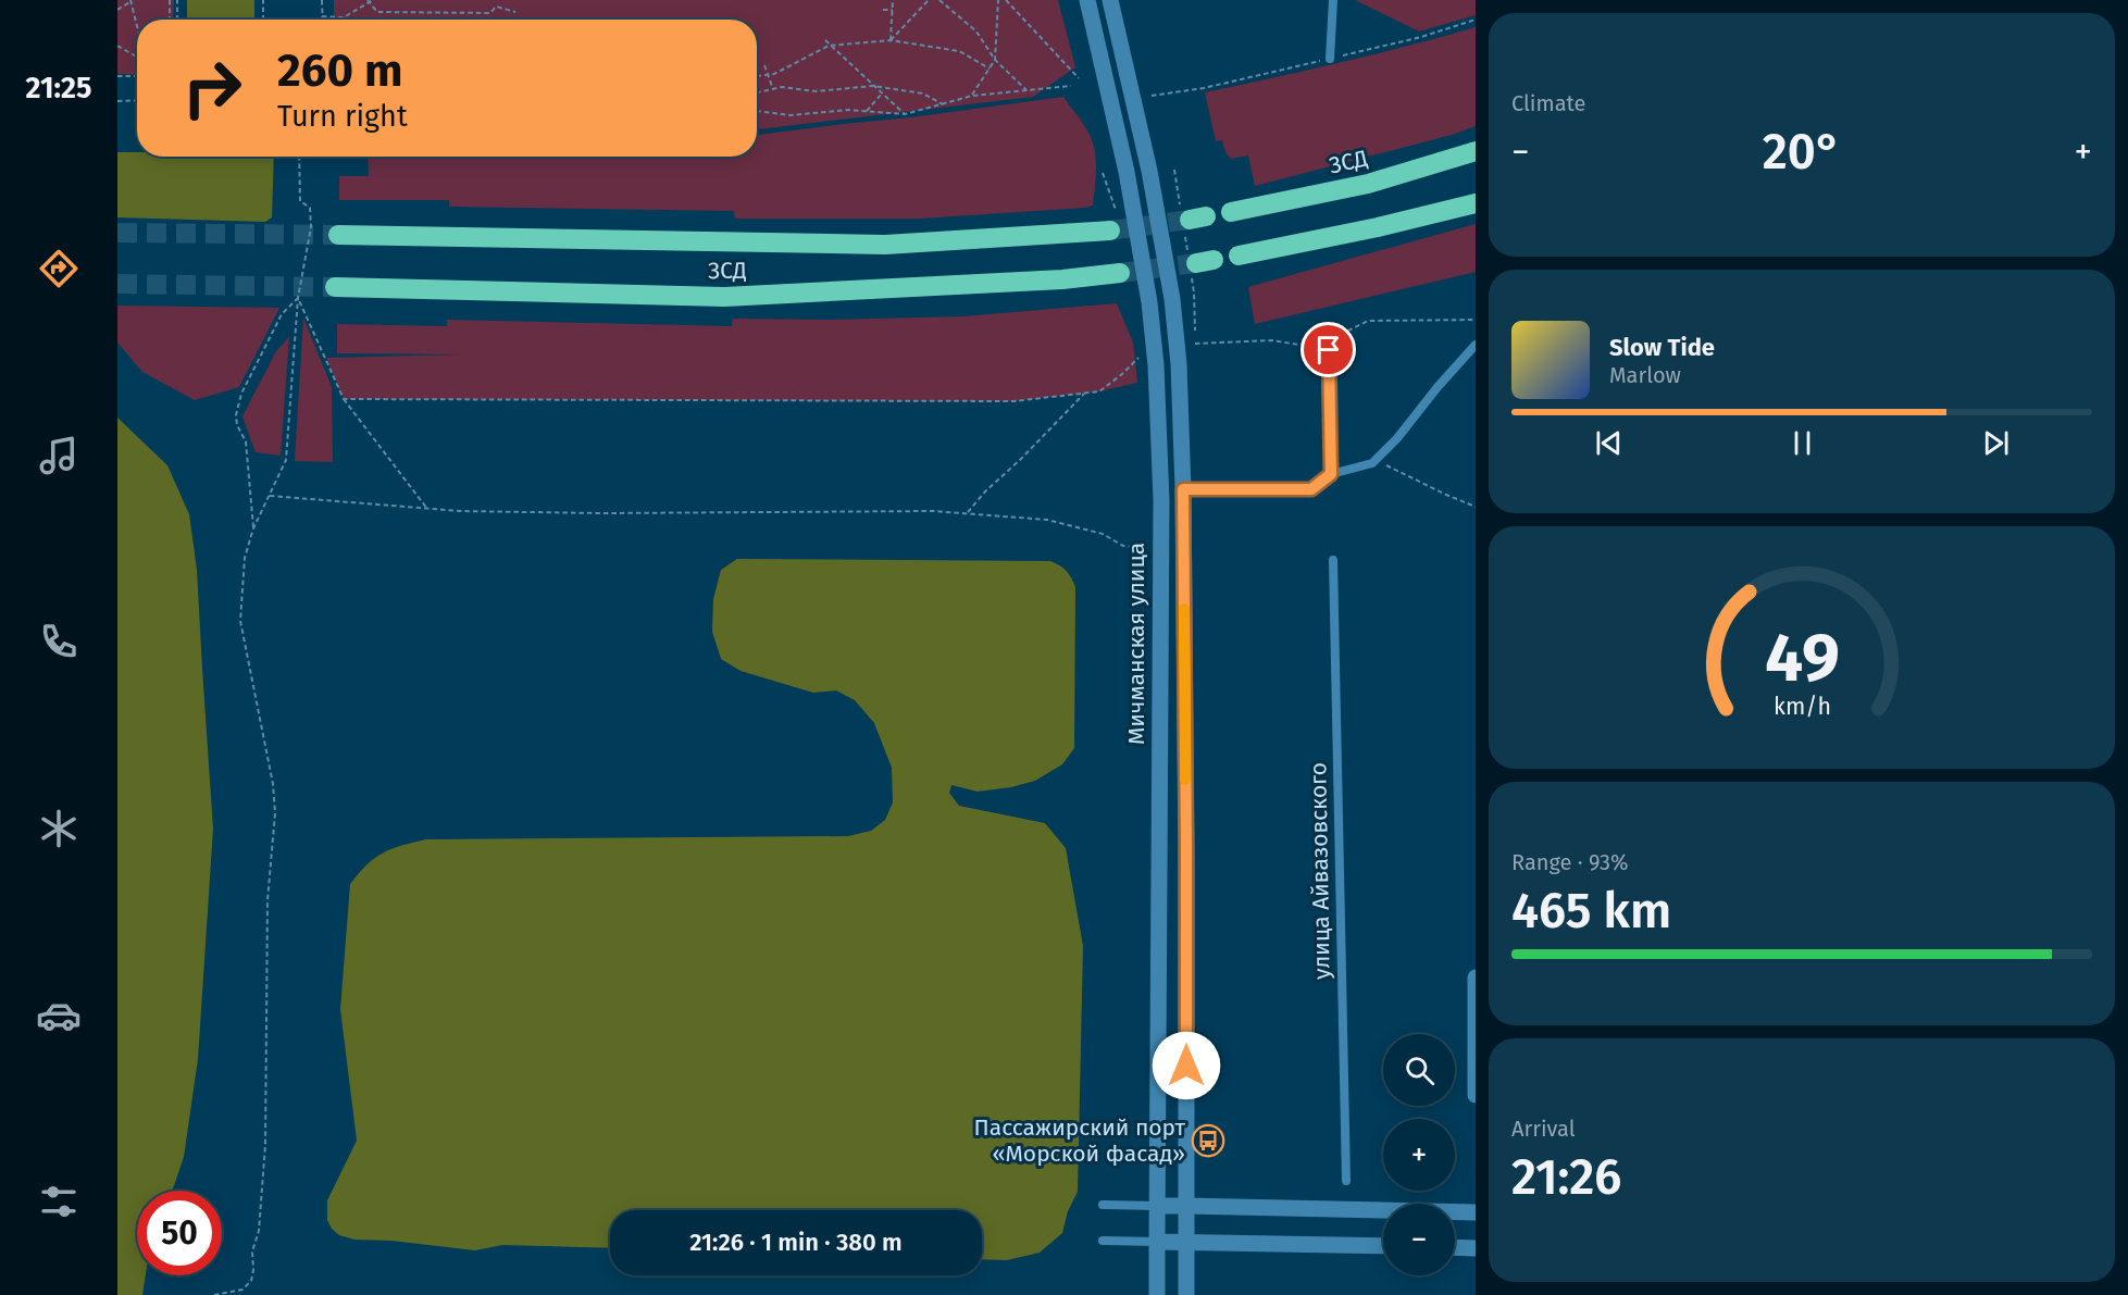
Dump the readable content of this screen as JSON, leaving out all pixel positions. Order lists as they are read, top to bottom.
{
  "streets": {
    "highway": ["ЗСД"],
    "main road": ["Мичманская улица"],
    "lane": ["улица Айвазовского"]
  },
  "places": {
    "bus stop": ["Пассажирский порт «Морской фасад»"]
  },
  "page": {
    "tabs": "21:25",
    "tile": [
      "Climate",
      ["Range · 93%", "465 km"],
      ["Arrival", "21:26"]
    ],
    "turn": ["260 m", "Turn right"],
    "heat": ["−", "20°", "+"],
    "song": ["Slow Tide", "Marlow"],
    "map_buttons": ["+", "−"],
    "limit": "50",
    "trip": "21:26 · 1 min · 380 m",
    "gauge": ["49", "km/h"]
  }
}
